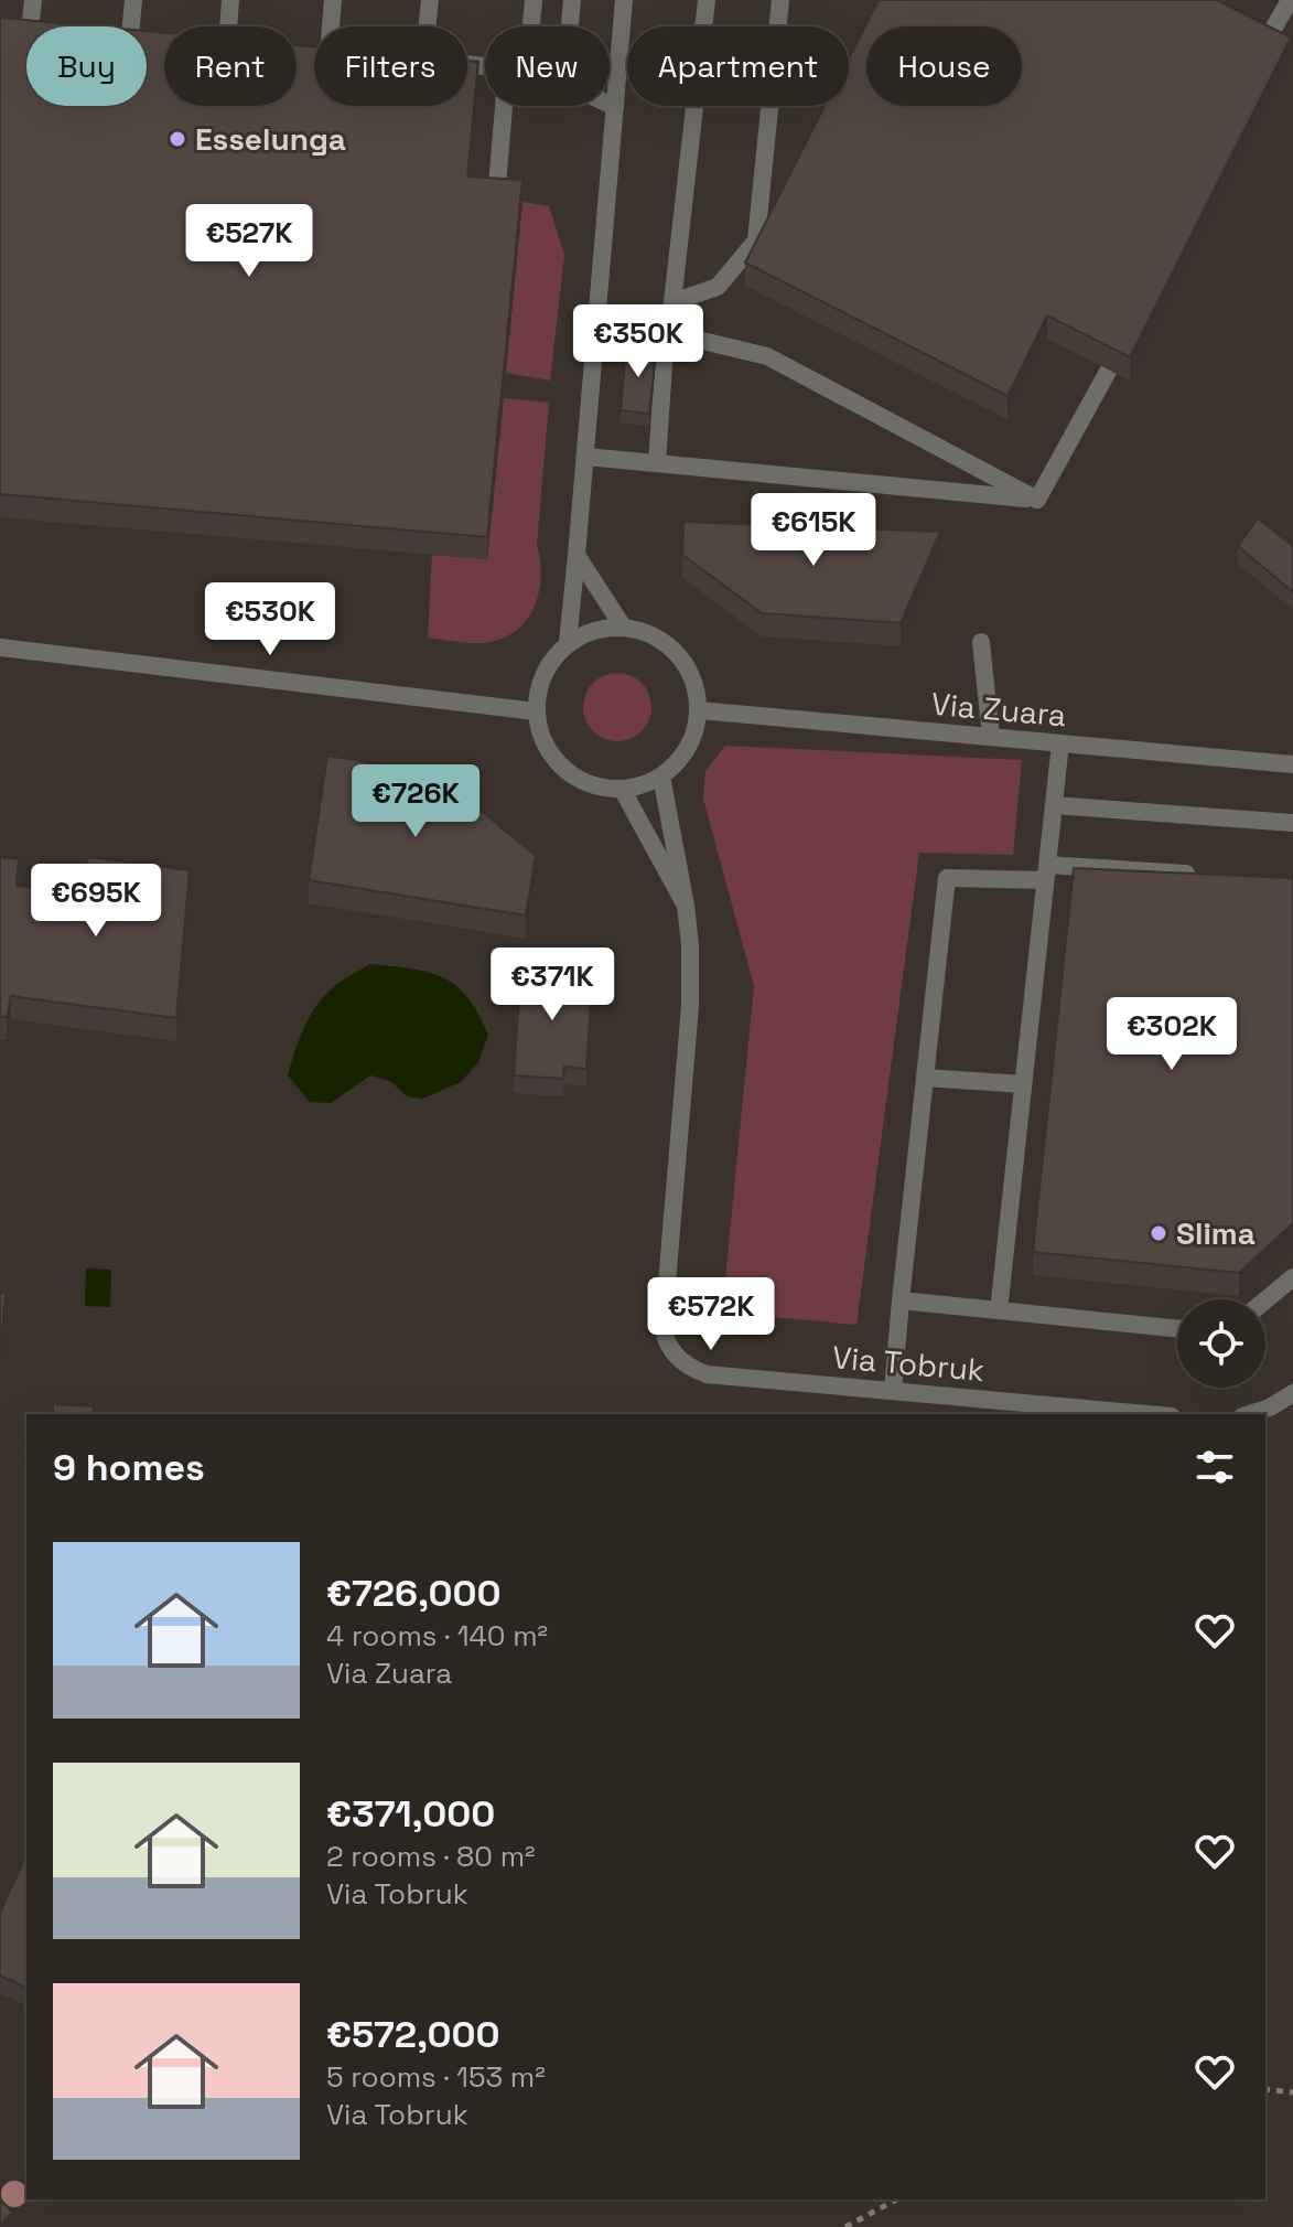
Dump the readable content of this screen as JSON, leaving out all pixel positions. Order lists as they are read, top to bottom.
{
  "streets": {
    "street": ["Via Zuara", "Via Tobruk"]
  },
  "crossings": [
    ["Via Zuara", "Via Tobruk"]
  ],
  "places": ["Esselunga", "Slima"],
  "page": {
    "chip": [
      "Buy",
      "Rent",
      "Filters",
      "New",
      "Apartment",
      "House"
    ],
    "price": [
      "€527K",
      "€350K",
      "€615K",
      "€530K",
      "€726K",
      "€695K",
      "€371K",
      "€302K",
      "€572K"
    ],
    "heading": "9 homes",
    "list": [
      {
        "name": "€726,000",
        "note": "4 rooms · 140 m² · Via Zuara"
      },
      {
        "name": "€371,000",
        "note": "2 rooms · 80 m² · Via Tobruk"
      },
      {
        "name": "€572,000",
        "note": "5 rooms · 153 m² · Via Tobruk"
      }
    ]
  }
}
